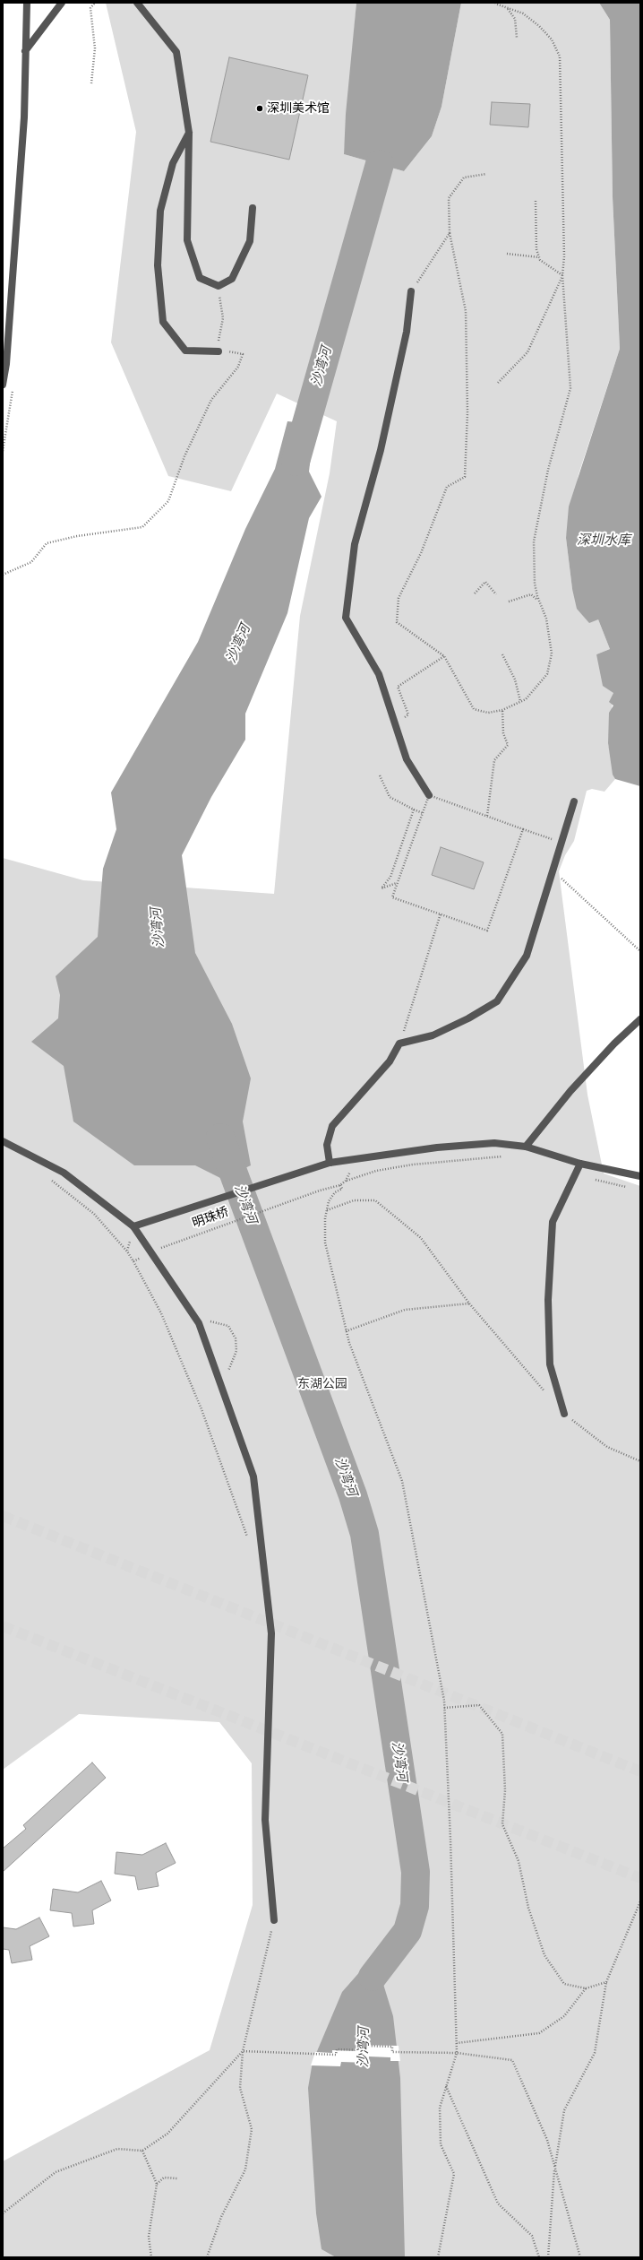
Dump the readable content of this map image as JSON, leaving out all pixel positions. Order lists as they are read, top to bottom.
{
  "streets": {
    "street": ["明珠桥"]
  },
  "water": ["沙湾河", "深圳水库"],
  "parks": ["东湖公园"],
  "places": ["深圳美术馆"]
}
